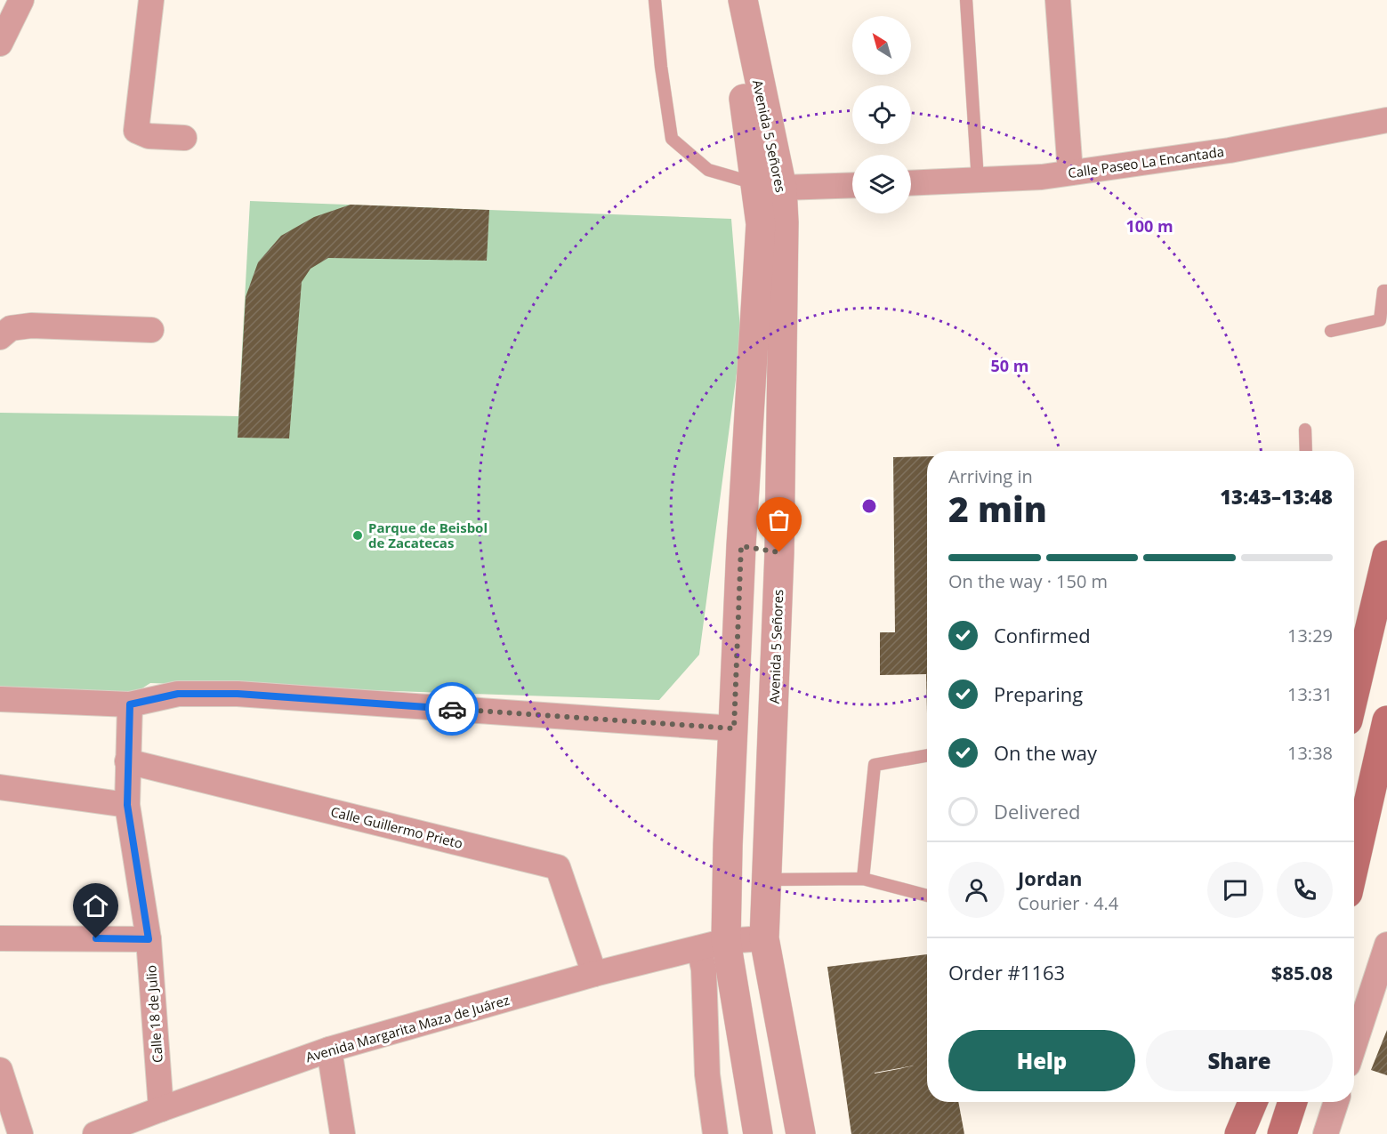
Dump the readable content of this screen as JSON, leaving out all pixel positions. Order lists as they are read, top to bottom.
{
  "streets": {
    "street": [
      "Avenida 5 Señores",
      "Calle Paseo La Encantada",
      "Calle Guillermo Prieto",
      "Calle 18 de Julio",
      "Avenida Margarita Maza de Juárez"
    ]
  },
  "crossings": [
    ["Avenida 5 Señores", "Avenida Margarita Maza de Juárez"],
    ["Calle Guillermo Prieto", "Calle 18 de Julio"],
    ["Calle Guillermo Prieto", "Avenida Margarita Maza de Juárez"],
    ["Calle 18 de Julio", "Avenida Margarita Maza de Juárez"]
  ],
  "places": ["Parque de Beisbol de Zacatecas"],
  "north": "top left",
  "page": {
    "heading": ["2 min", "Arriving in", "13:43–13:48"],
    "panel": [
      "Jordan",
      "Courier · 4.4",
      "Order #1163",
      "$85.08"
    ],
    "bar": "On the way · 150 m",
    "list": [
      ["Confirmed", "13:29"],
      ["Preparing", "13:31"],
      ["On the way", "13:38"],
      "Delivered"
    ],
    "buttons": ["Help", "Share"]
  },
  "rings": ["100 m", "50 m"]
}
